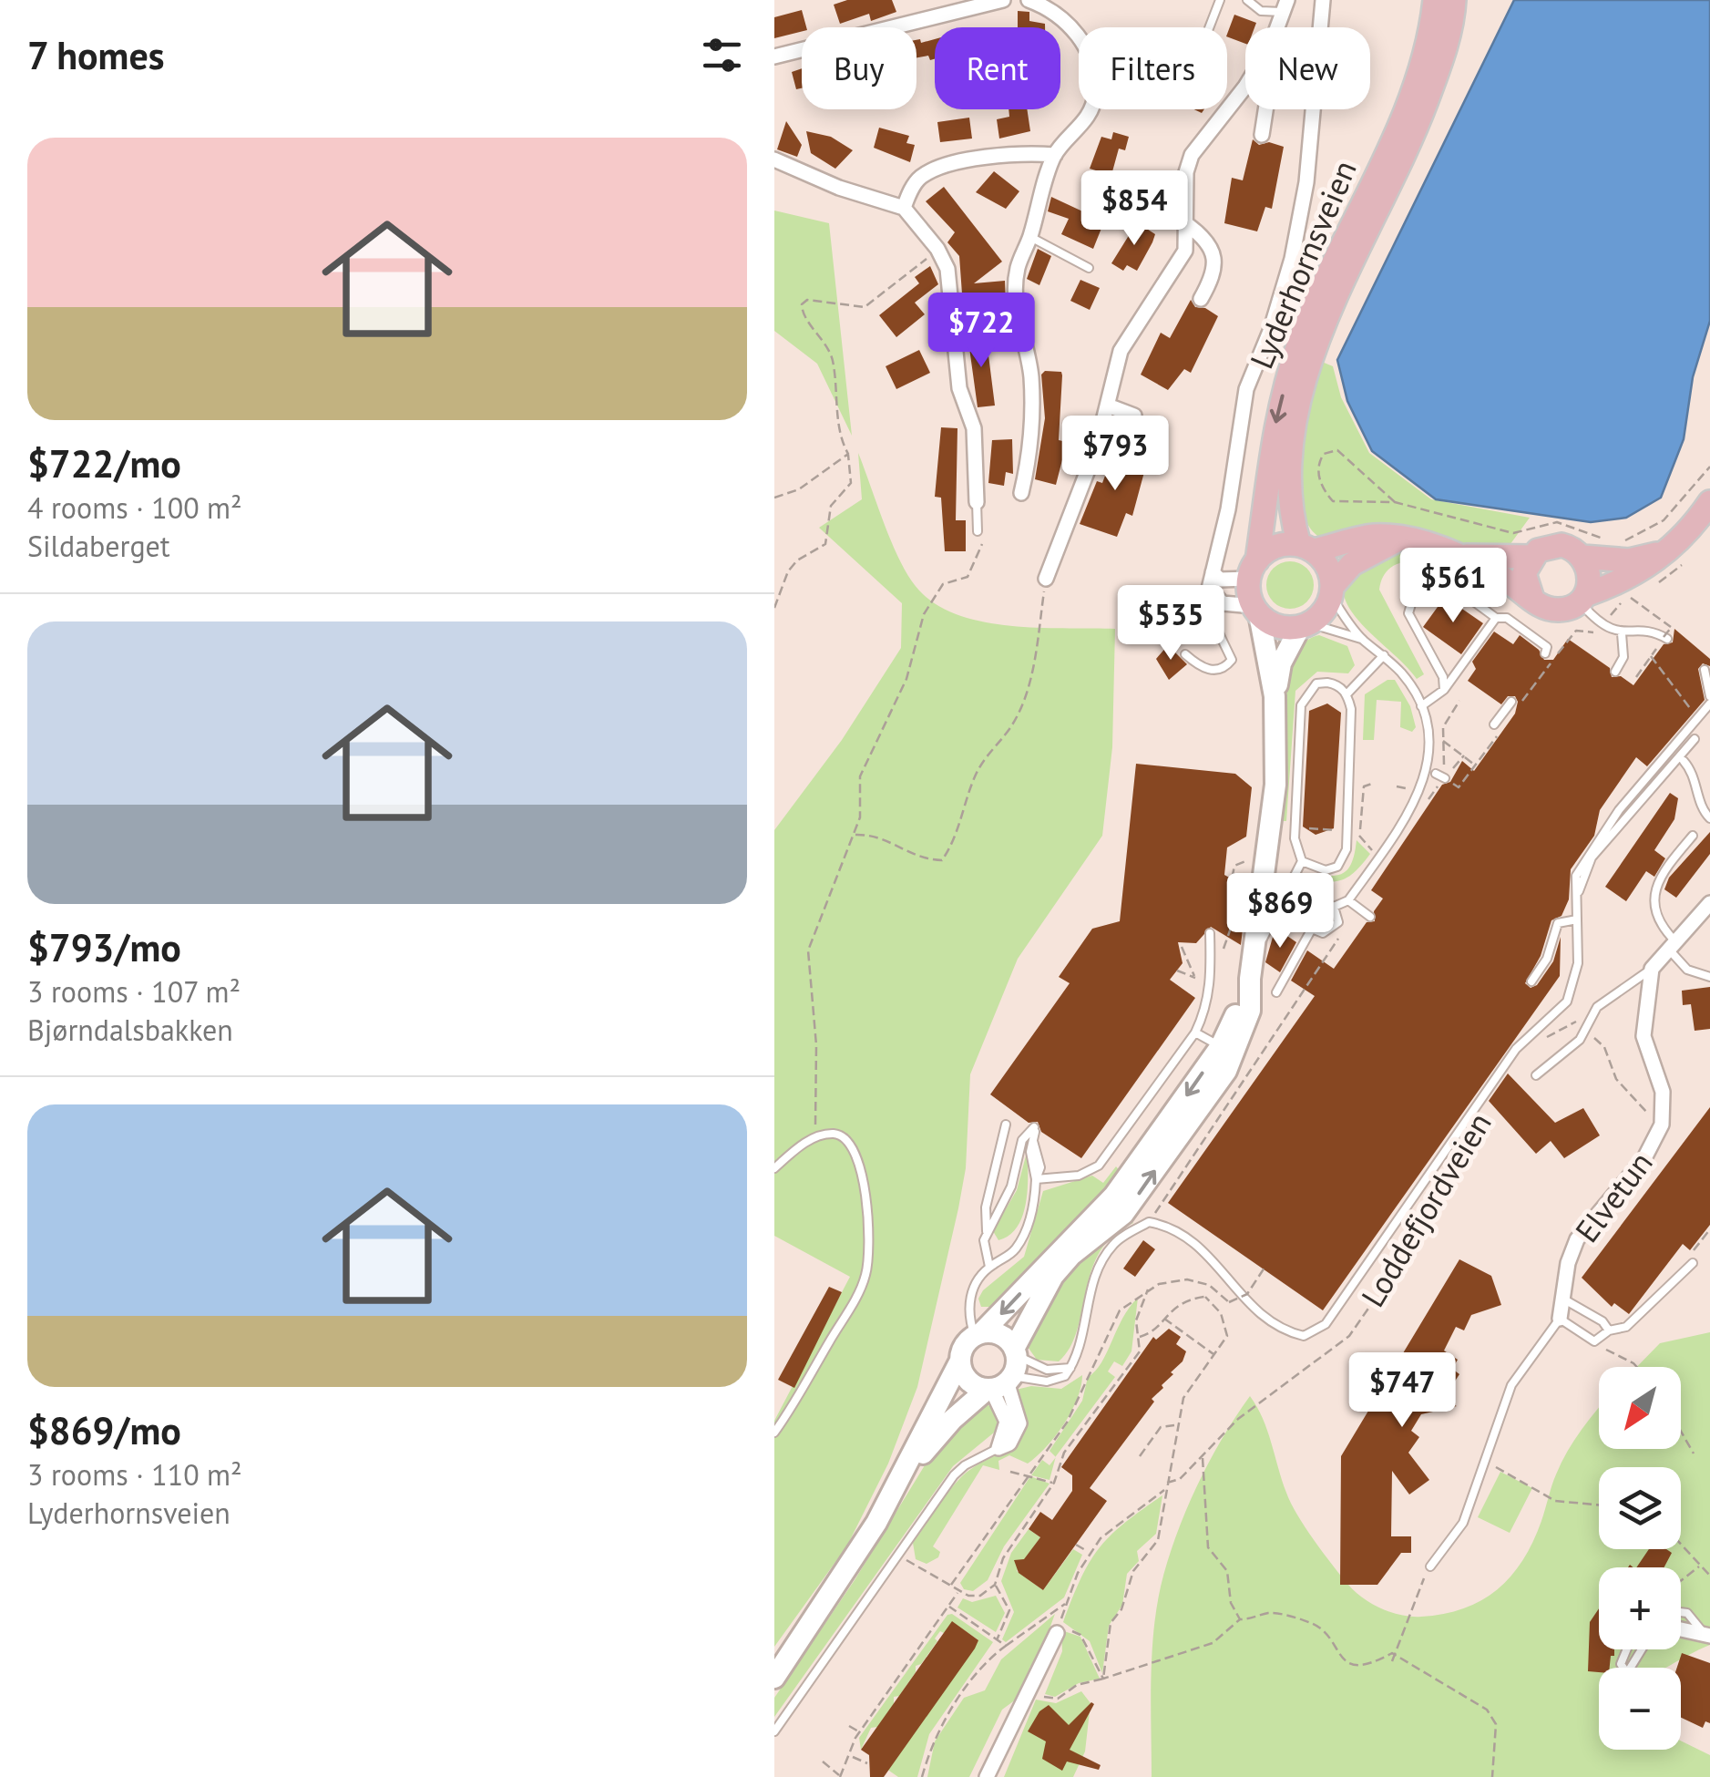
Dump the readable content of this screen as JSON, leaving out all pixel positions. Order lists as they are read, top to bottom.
{
  "streets": {
    "main road": ["Lyderhornsveien"],
    "street": ["Elvetun"],
    "lane": ["Loddefjordveien"]
  },
  "north": "bottom left",
  "page": {
    "heading": "7 homes",
    "chip": [
      "Buy",
      "Rent",
      "Filters",
      "New"
    ],
    "list": [
      {
        "name": "$722/mo",
        "note": "4 rooms · 100 m² · Sildaberget"
      },
      {
        "name": "$793/mo",
        "note": "3 rooms · 107 m² · Bjørndalsbakken"
      },
      {
        "name": "$869/mo",
        "note": "3 rooms · 110 m² · Lyderhornsveien"
      }
    ],
    "price": [
      "$854",
      "$722",
      "$793",
      "$561",
      "$535",
      "$869",
      "$747"
    ],
    "map_buttons": ["+", "−"]
  }
}
